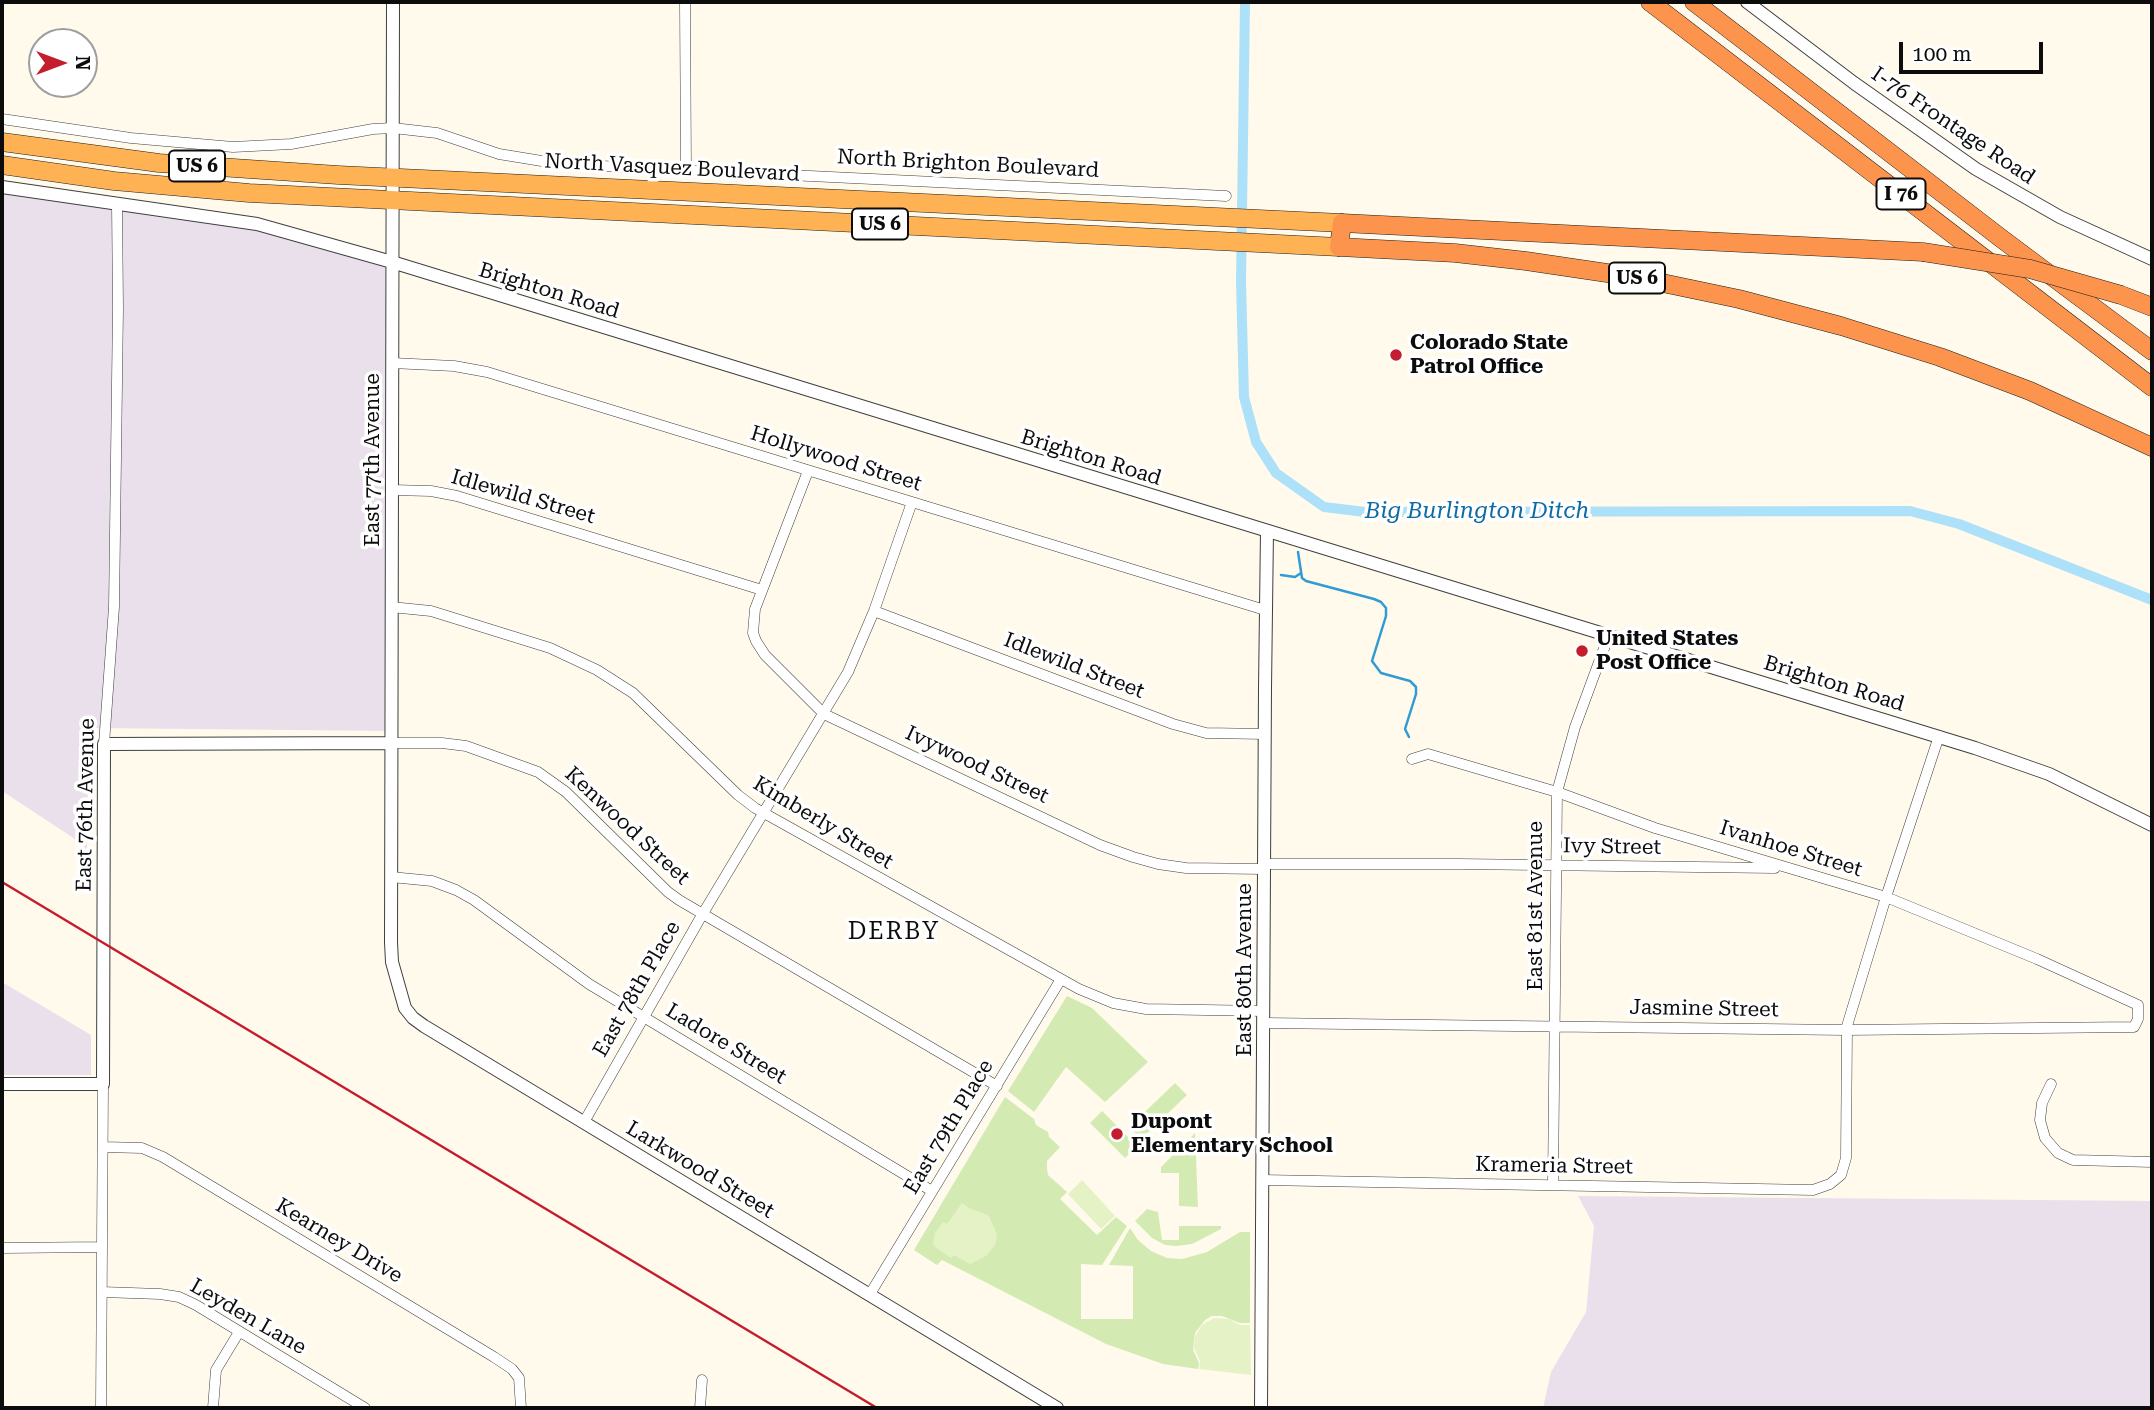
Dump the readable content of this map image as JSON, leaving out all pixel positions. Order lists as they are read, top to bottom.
{
  "streets": {
    "highway": ["US 6", "North Vasquez Boulevard", "I 76"],
    "street": [
      "I-76 Frontage Road",
      "North Brighton Boulevard",
      "Brighton Road",
      "Hollywood Street",
      "East 77th Avenue",
      "Idlewild Street",
      "Ivywood Street",
      "East 76th Avenue",
      "Kimberly Street",
      "Kenwood Street",
      "Ivy Street",
      "Ivanhoe Street",
      "East 81st Avenue",
      "East 80th Avenue",
      "East 78th Place",
      "Jasmine Street",
      "Ladore Street",
      "East 79th Place",
      "Krameria Street",
      "Larkwood Street",
      "Kearney Drive",
      "Leyden Lane"
    ]
  },
  "crossings": [
    ["North Brighton Boulevard", "East 77th Avenue"],
    ["US 6", "North Vasquez Boulevard"],
    ["US 6", "East 77th Avenue"],
    ["North Vasquez Boulevard", "East 77th Avenue"],
    ["Brighton Road", "East 77th Avenue"],
    ["Brighton Road", "East 76th Avenue"],
    ["Brighton Road", "East 81st Avenue"],
    ["Brighton Road", "East 80th Avenue"],
    ["Hollywood Street", "East 77th Avenue"],
    ["Hollywood Street", "Ivywood Street"],
    ["Hollywood Street", "East 80th Avenue"],
    ["Hollywood Street", "East 78th Place"],
    ["East 77th Avenue", "Idlewild Street"],
    ["East 77th Avenue", "Kimberly Street"],
    ["East 77th Avenue", "Kenwood Street"],
    ["East 77th Avenue", "Ladore Street"],
    ["East 77th Avenue", "Larkwood Street"],
    ["Idlewild Street", "Ivywood Street"],
    ["Idlewild Street", "East 80th Avenue"],
    ["Idlewild Street", "East 78th Place"],
    ["Ivywood Street", "Ivy Street"],
    ["Ivywood Street", "East 80th Avenue"],
    ["Ivywood Street", "East 78th Place"],
    ["East 76th Avenue", "Kenwood Street"],
    ["East 76th Avenue", "Kearney Drive"],
    ["East 76th Avenue", "Leyden Lane"],
    ["Kimberly Street", "East 80th Avenue"],
    ["Kimberly Street", "East 78th Place"],
    ["Kimberly Street", "Jasmine Street"],
    ["Kimberly Street", "East 79th Place"],
    ["Kenwood Street", "East 78th Place"],
    ["Kenwood Street", "East 79th Place"],
    ["Ivy Street", "Ivanhoe Street"],
    ["Ivy Street", "East 81st Avenue"],
    ["Ivy Street", "East 80th Avenue"],
    ["Ivanhoe Street", "East 81st Avenue"],
    ["Ivanhoe Street", "Jasmine Street"],
    ["East 81st Avenue", "Jasmine Street"],
    ["East 81st Avenue", "Krameria Street"],
    ["East 80th Avenue", "Jasmine Street"],
    ["East 80th Avenue", "Krameria Street"],
    ["East 78th Place", "Ladore Street"],
    ["East 78th Place", "Larkwood Street"],
    ["Jasmine Street", "Krameria Street"],
    ["Ladore Street", "East 79th Place"],
    ["East 79th Place", "Larkwood Street"]
  ],
  "districts": ["DERBY"],
  "water": ["Big Burlington Ditch"],
  "places": ["Colorado State Patrol Office", "United States Post Office", "Dupont Elementary School"],
  "scale_bar": "100 m",
  "north": "right"
}
